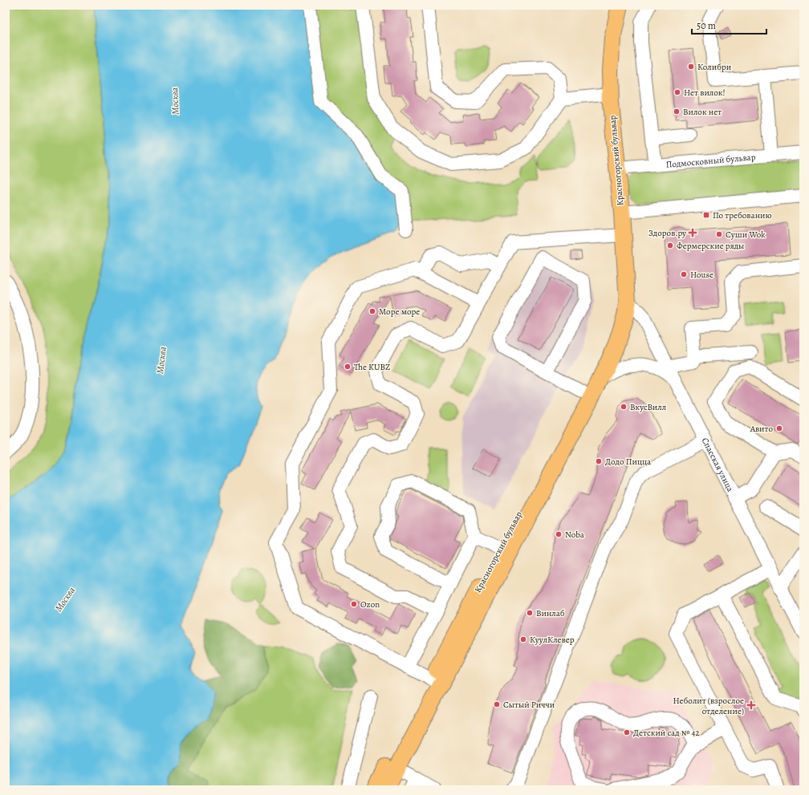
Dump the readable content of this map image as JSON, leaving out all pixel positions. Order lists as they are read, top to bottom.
{
  "streets": {
    "main road": ["Красногорский бульвар"],
    "street": ["Подмосковный бульвар", "Спасская улица"]
  },
  "crossings": [
    ["Красногорский бульвар", "Подмосковный бульвар"],
    ["Красногорский бульвар", "Спасская улица"]
  ],
  "water": ["Москва"],
  "places": {
    "other": [
      "Колибри",
      "Нет вилок!",
      "Вилок нет",
      "Суши Wok",
      "Фермерские ряды",
      "House",
      "Море море",
      "The KUBZ",
      "ВкусВилл",
      "Авито",
      "Додо Пицца",
      "Noba",
      "Ozon",
      "Винлаб",
      "КуулКлевер",
      "Сытый Риччи",
      "Детский сад № 42"
    ],
    "transit": ["По требованию"],
    "health": ["Здоров.ру", "Неболит (взрослое отделение)"]
  },
  "scale_bar": "50 m"
}
